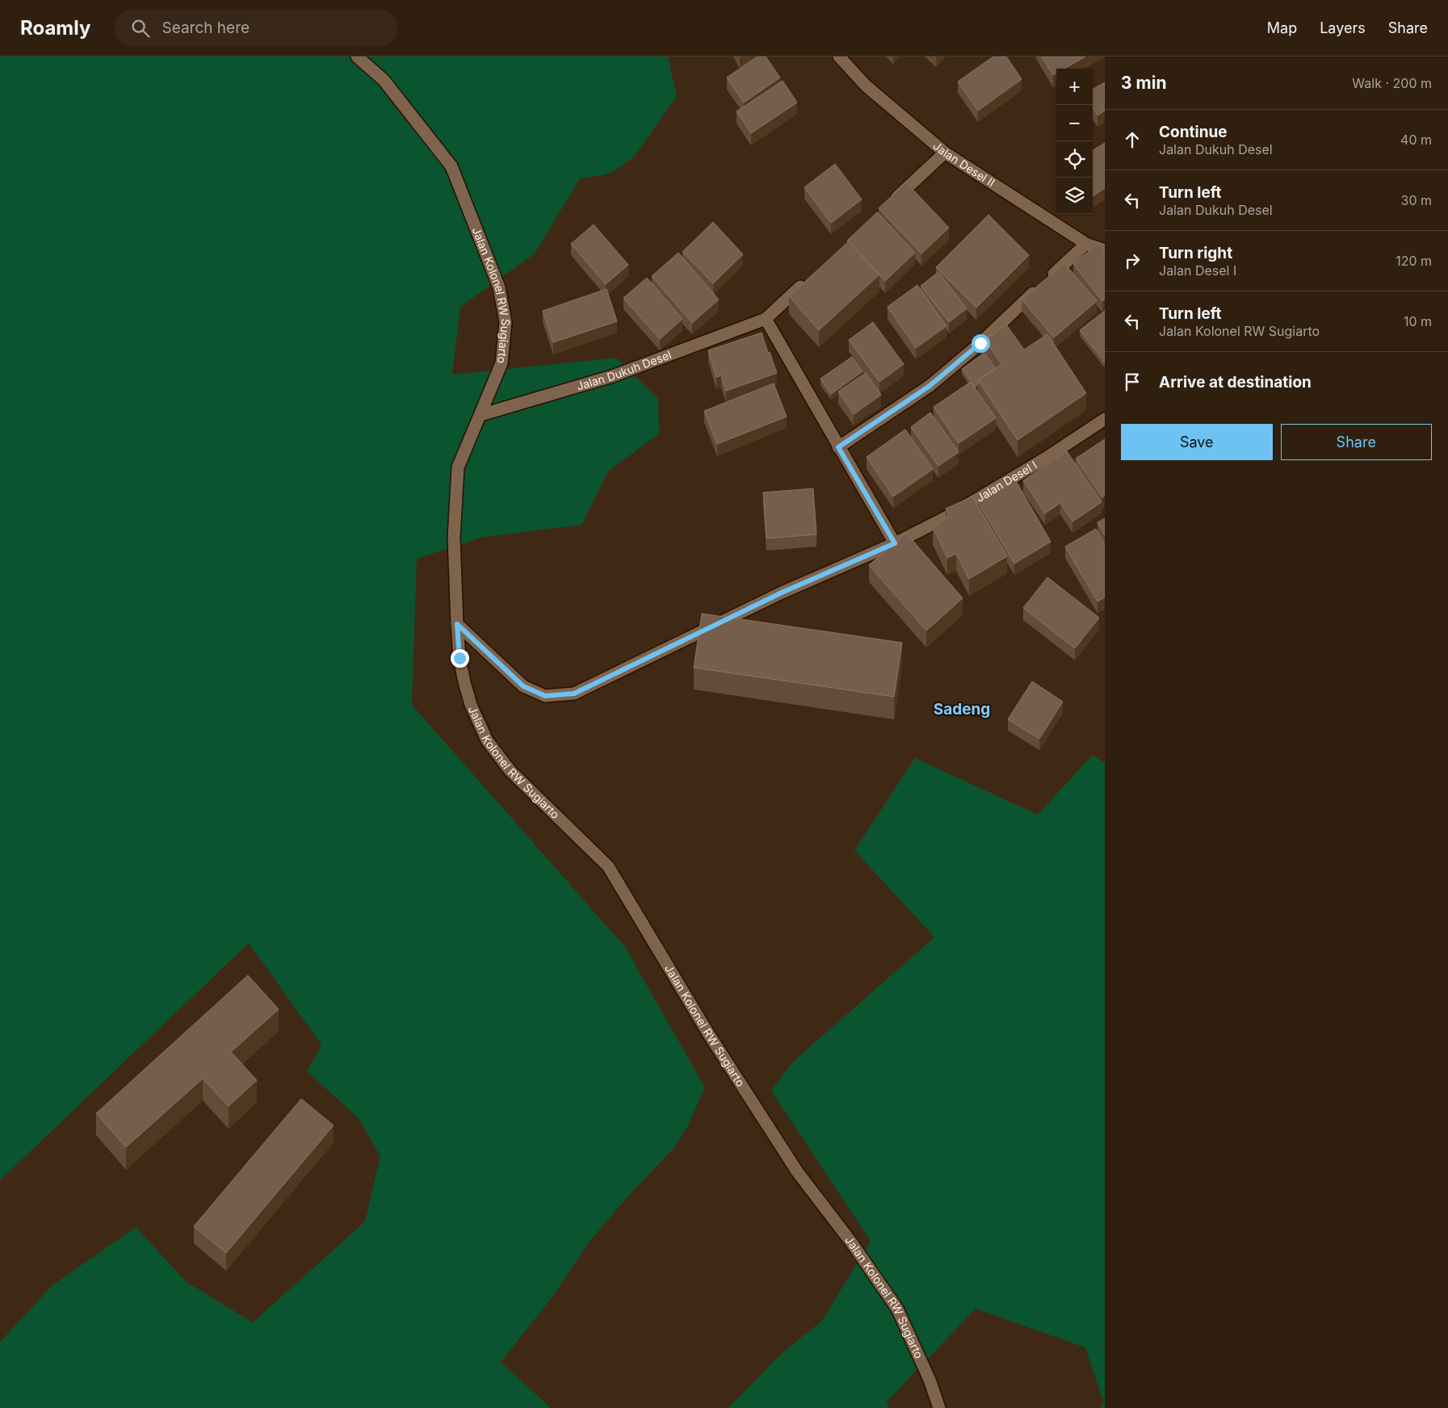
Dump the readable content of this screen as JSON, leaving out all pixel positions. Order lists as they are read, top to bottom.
{
  "streets": {
    "street": [
      "Jalan Desel II",
      "Jalan Kolonel RW Sugiarto",
      "Jalan Dukuh Desel",
      "Jalan Desel I"
    ]
  },
  "crossings": [
    ["Jalan Kolonel RW Sugiarto", "Jalan Dukuh Desel"],
    ["Jalan Kolonel RW Sugiarto", "Jalan Desel I"]
  ],
  "districts": ["Sadeng"],
  "page": {
    "header": "Roamly",
    "search": "Search here",
    "nav": ["Map", "Layers", "Share"],
    "heading": ["3 min", "Walk · 200 m"],
    "map_buttons": ["+", "−"],
    "list": [
      ["Continue", "Jalan Dukuh Desel", "40 m"],
      ["Turn left", "Jalan Dukuh Desel", "30 m"],
      ["Turn right", "Jalan Desel I", "120 m"],
      ["Turn left", "Jalan Kolonel RW Sugiarto", "10 m"],
      "Arrive at destination"
    ],
    "buttons": ["Save", "Share"]
  }
}
